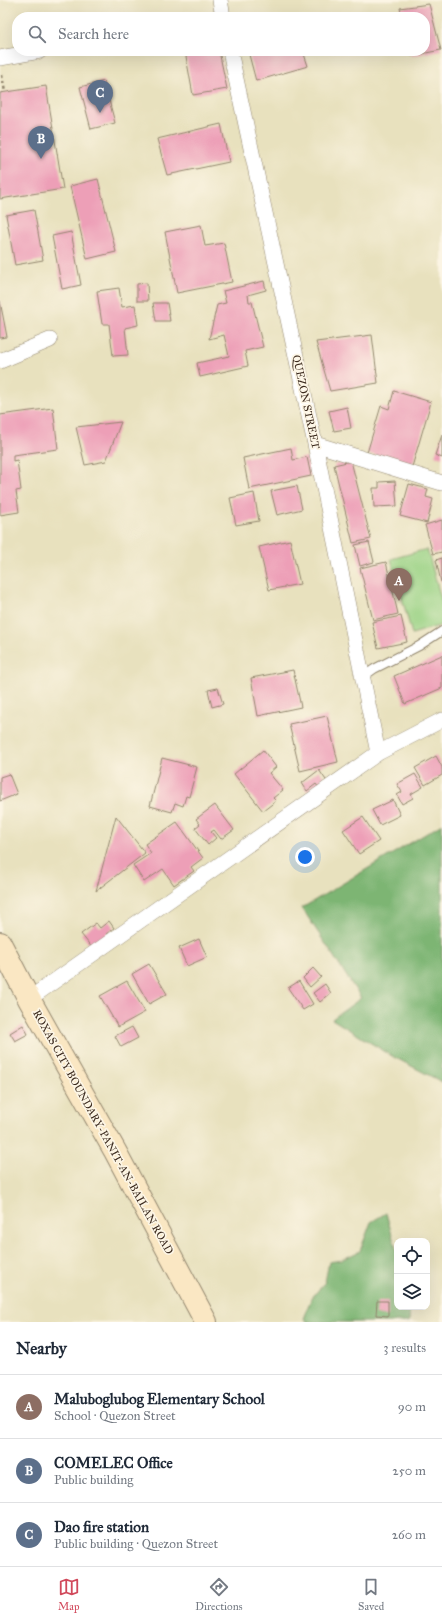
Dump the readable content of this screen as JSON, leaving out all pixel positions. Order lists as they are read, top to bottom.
{
  "streets": {
    "main road": ["ROXAS CITY BOUNDARY-PANIT-AN-BAILAN ROAD"],
    "street": ["QUEZON STREET"]
  },
  "page": {
    "search": "Search here",
    "pins": ["C", "B", "A"],
    "heading": ["Nearby", "3 results"],
    "list": [
      {
        "mark": "A",
        "name": "Maluboglubog Elementary School",
        "note": "School · Quezon Street",
        "value": "90 m"
      },
      {
        "mark": "B",
        "name": "COMELEC Office",
        "note": "Public building",
        "value": "250 m"
      },
      {
        "mark": "C",
        "name": "Dao fire station",
        "note": "Public building · Quezon Street",
        "value": "260 m"
      }
    ],
    "nav": ["Map", "Directions", "Saved"]
  }
}
